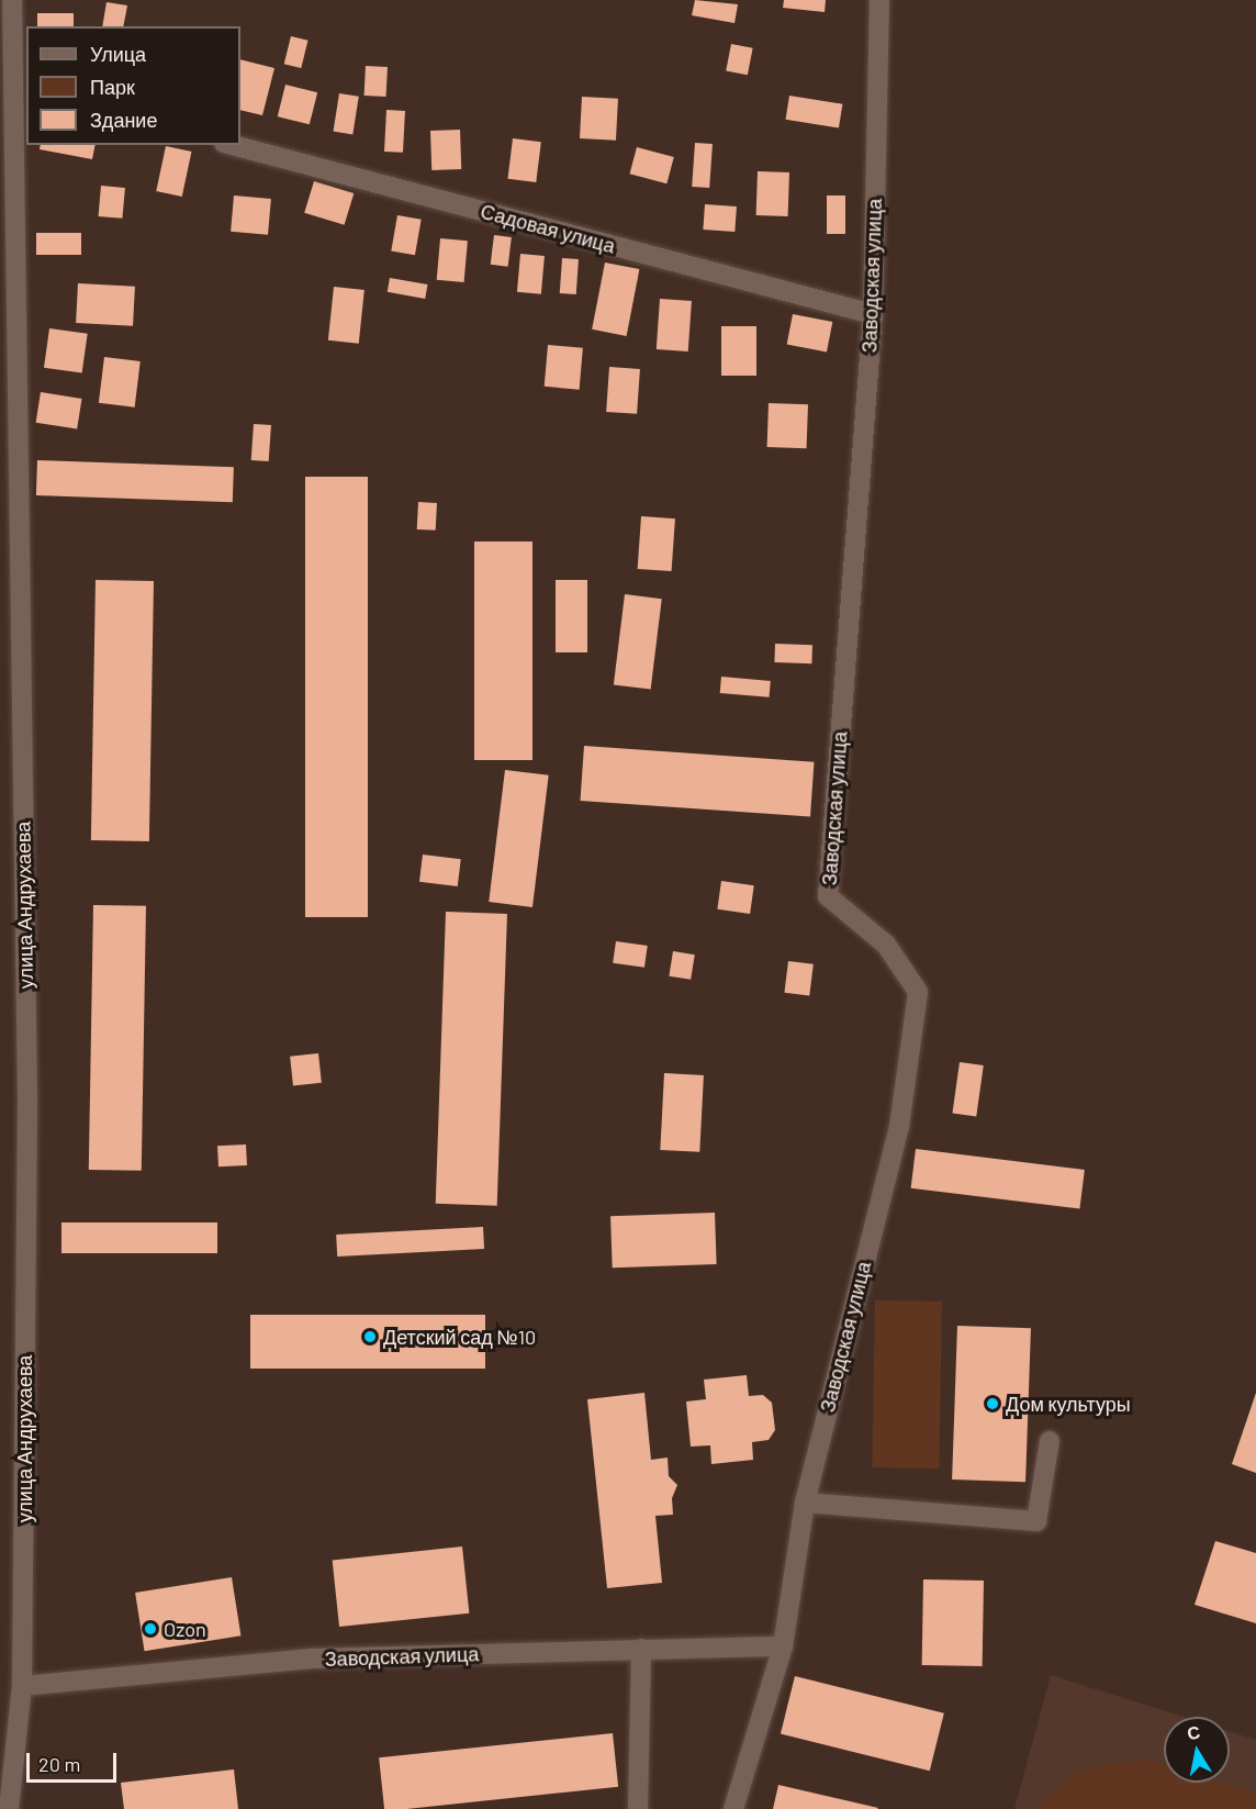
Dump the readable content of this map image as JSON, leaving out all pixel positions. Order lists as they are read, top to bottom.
{
  "streets": {
    "street": ["Садовая улица", "Заводская улица", "улица Андрухаева"]
  },
  "crossings": [
    ["Садовая улица", "Заводская улица"],
    ["Заводская улица", "улица Андрухаева"]
  ],
  "places": ["Детский сад №10", "Дом культуры", "Ozon"],
  "legend": ["Улица", "Парк", "Здание"],
  "scale_bar": "20 m",
  "north": "top"
}
